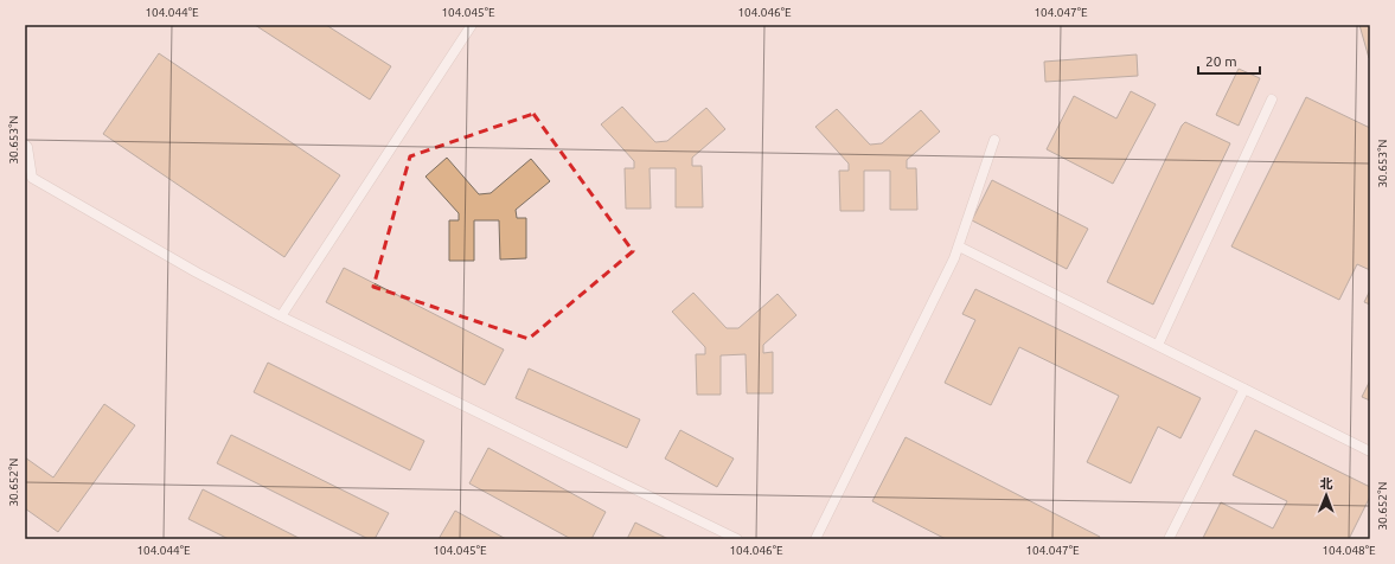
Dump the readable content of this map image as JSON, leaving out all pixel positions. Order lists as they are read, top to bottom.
{
  "scale_bar": "20 m",
  "north": "top",
  "coordinates": [
    "104.044°E",
    "104.045°E",
    "104.046°E",
    "104.047°E",
    "30.653°N",
    "30.652°N",
    "104.048°E"
  ]
}
